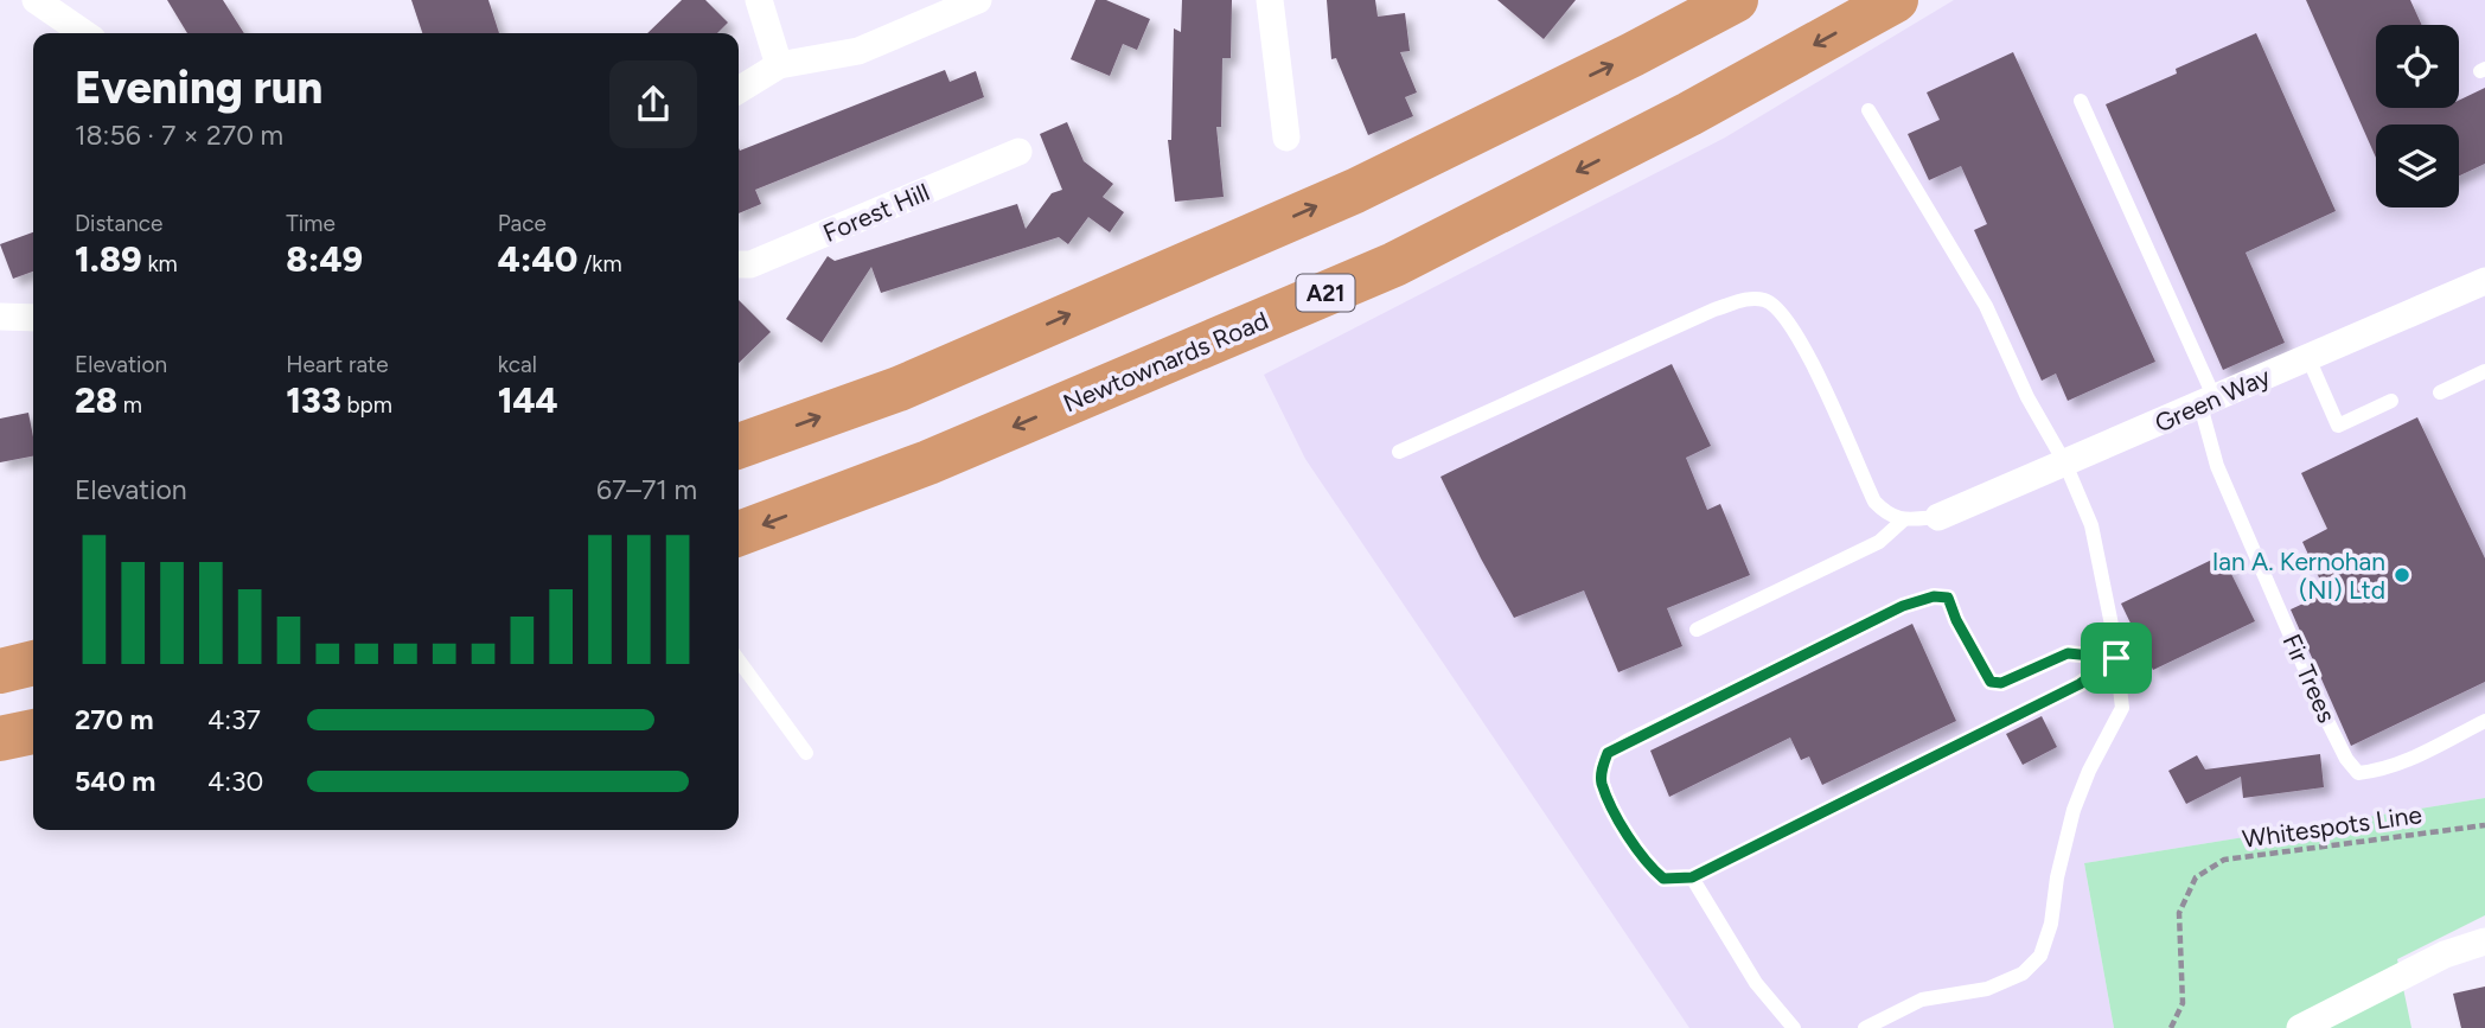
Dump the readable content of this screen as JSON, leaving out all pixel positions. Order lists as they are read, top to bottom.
{
  "streets": {
    "highway": ["A21", "Newtownards Road"],
    "street": ["Forest Hill", "Green Way"],
    "lane": ["Fir Trees"],
    "path": ["Whitespots Line"]
  },
  "crossings": [
    ["Green Way", "Fir Trees"]
  ],
  "places": ["Ian A. Kernohan (NI) Ltd"],
  "page": {
    "heading": ["Evening run", "18:56 · 7 × 270 m"],
    "stats": [
      ["Distance", "1.89 km"],
      ["Time", "8:49"],
      ["Pace", "4:40 /km"],
      ["Elevation", "28 m"],
      ["Heart rate", "133 bpm"],
      ["kcal", "144"]
    ],
    "chart": ["Elevation", "67–71 m"],
    "list": [
      {
        "name": "270 m",
        "note": "4:37"
      },
      {
        "name": "540 m",
        "note": "4:30"
      }
    ]
  }
}
